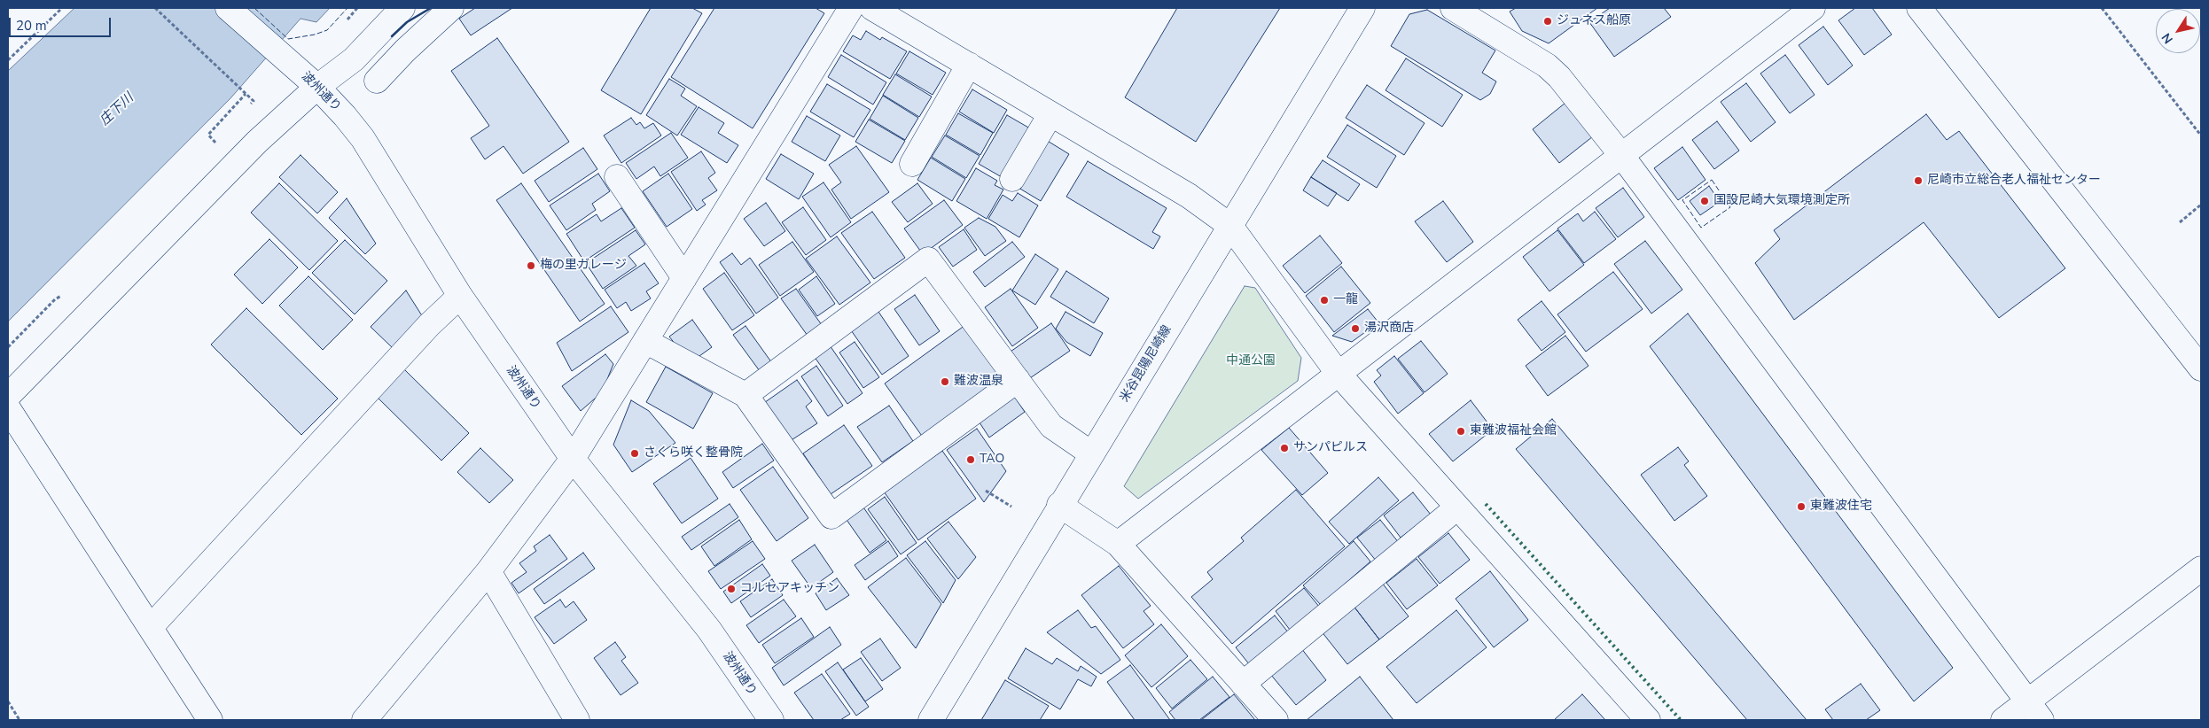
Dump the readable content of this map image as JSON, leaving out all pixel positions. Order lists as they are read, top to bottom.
{
  "streets": {
    "street": ["波州通り", "米谷昆陽尼崎線"]
  },
  "water": ["庄下川"],
  "parks": ["中通公園"],
  "places": [
    "ジュネス船原",
    "尼崎市立総合老人福祉センター",
    "国設尼崎大気環境測定所",
    "梅の里ガレージ",
    "一龍",
    "湯沢商店",
    "難波温泉",
    "東難波福祉会館",
    "サンパピルス",
    "さくら咲く整骨院",
    "TAO",
    "東難波住宅",
    "コルセアキッチン"
  ],
  "scale_bar": "20 m",
  "north": "bottom left"
}
